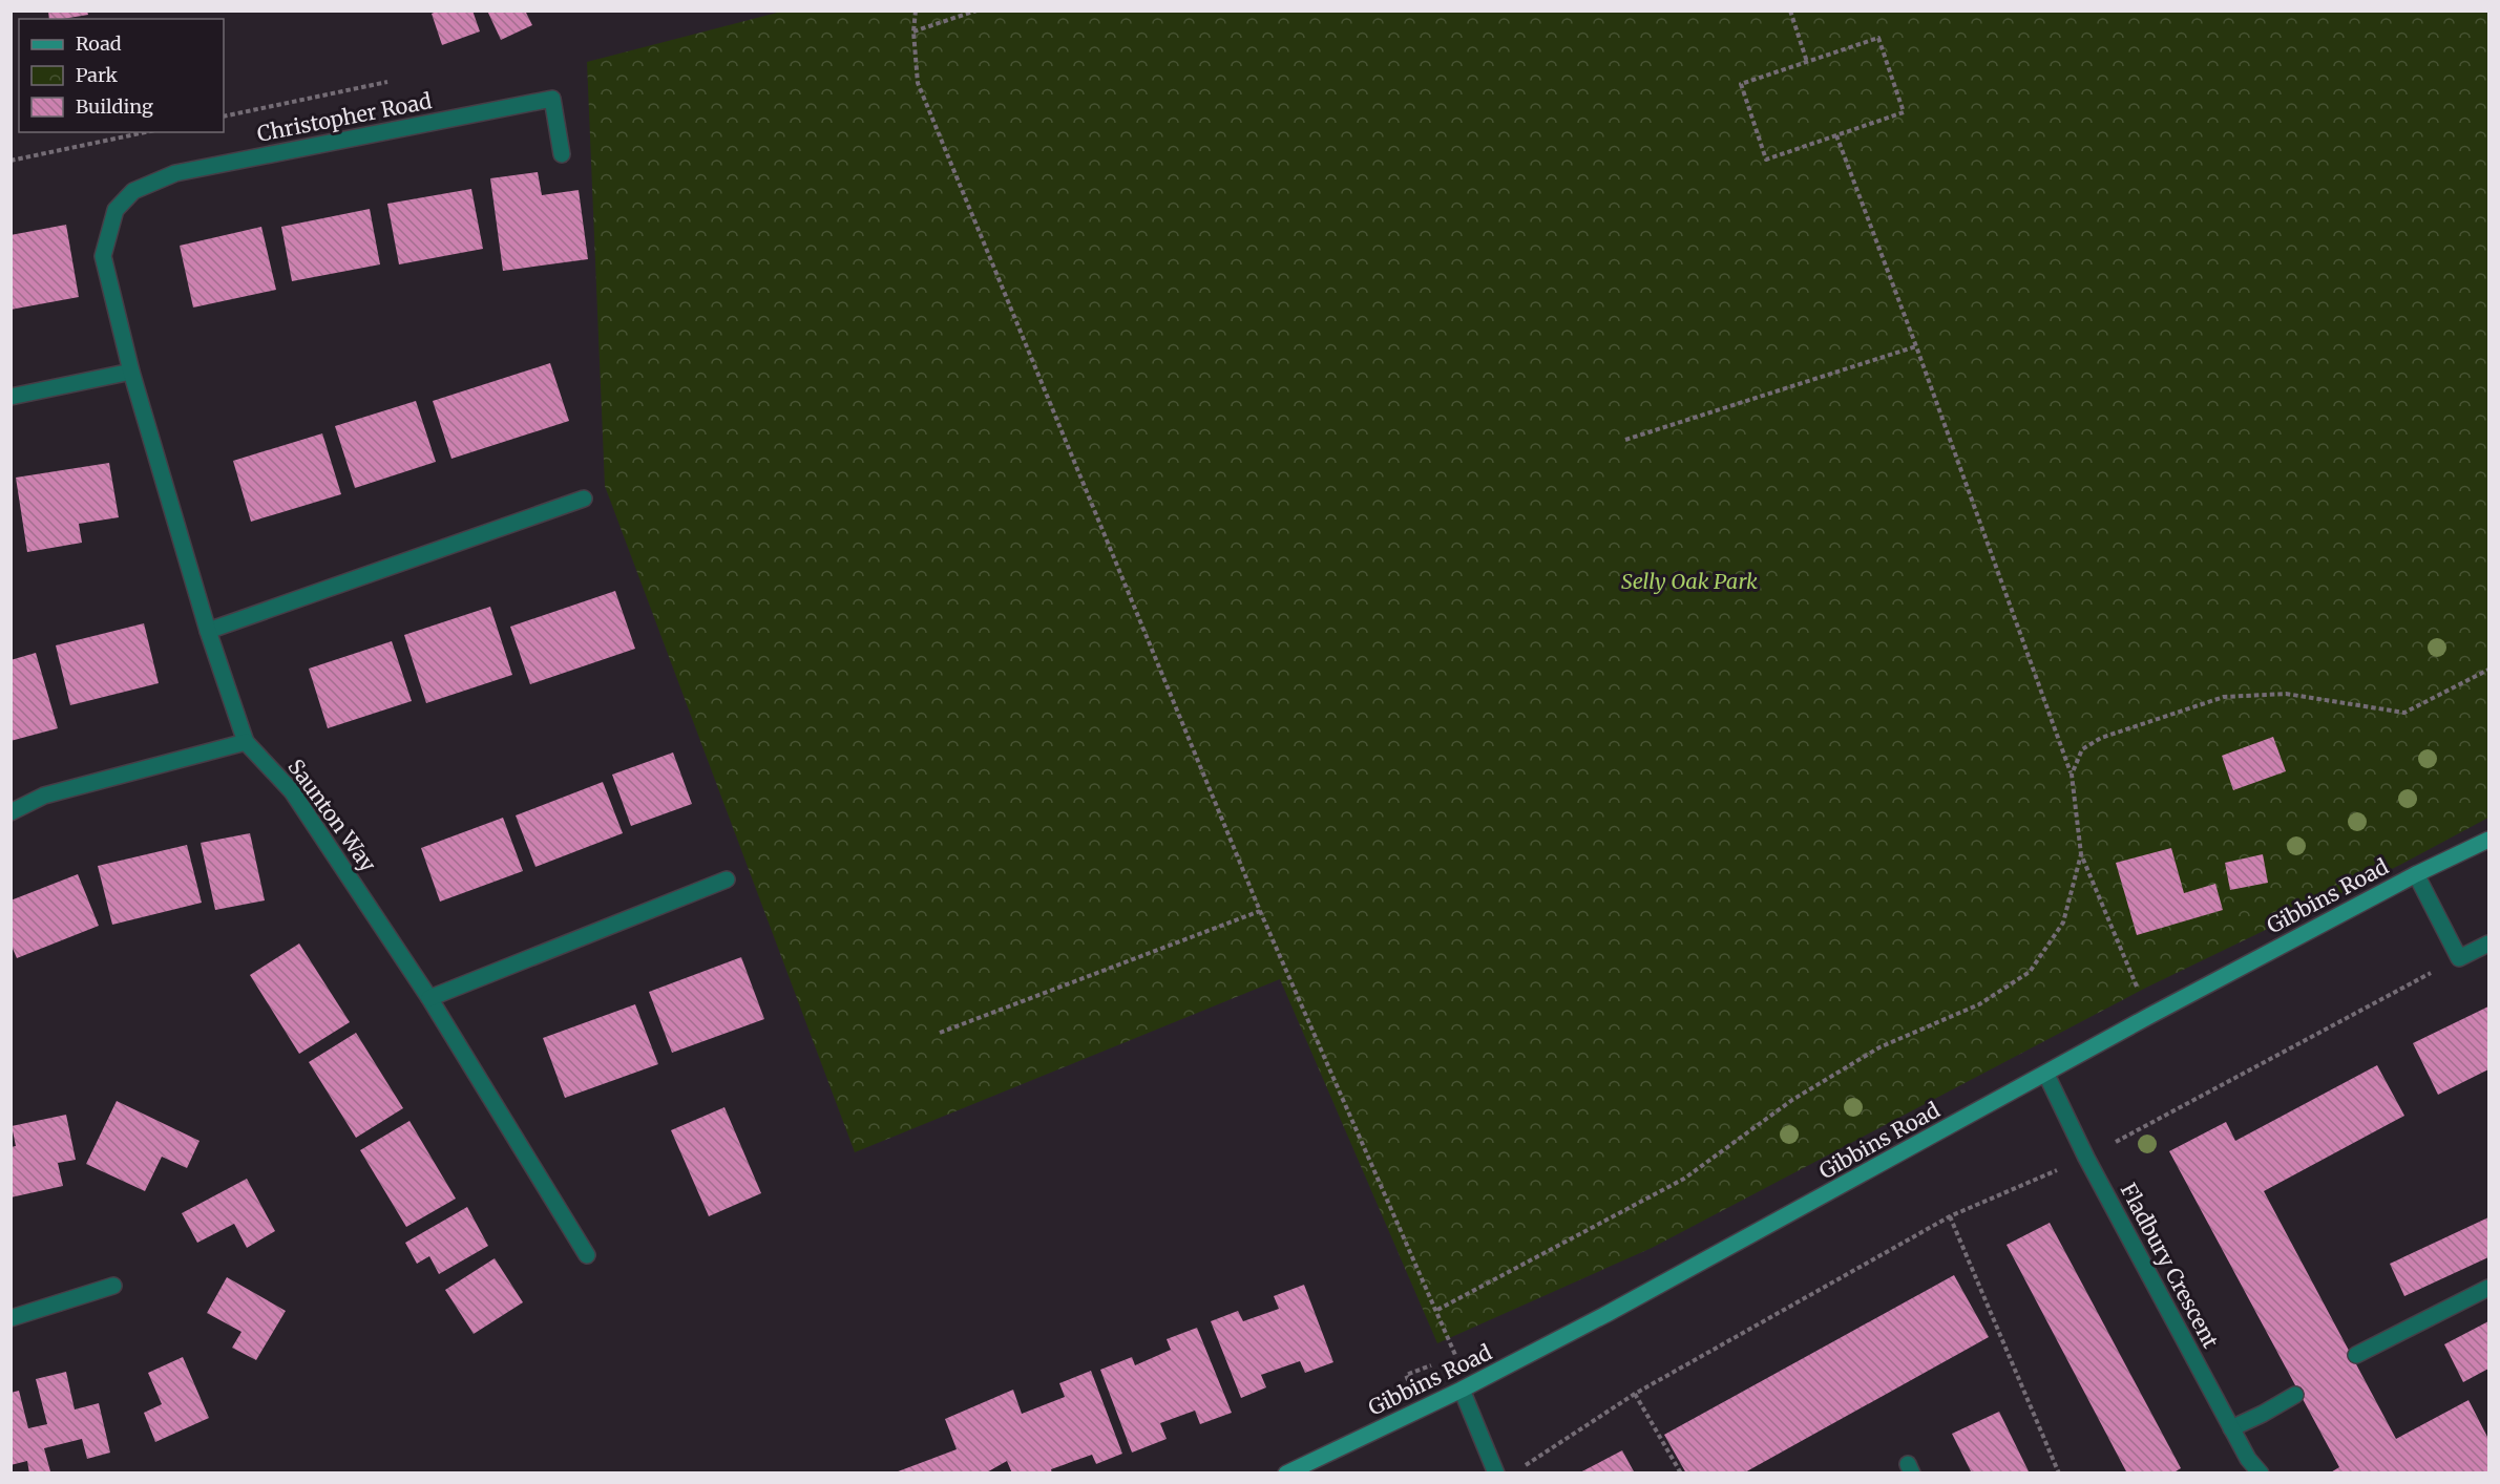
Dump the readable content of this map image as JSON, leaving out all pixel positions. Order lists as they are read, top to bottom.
{
  "streets": {
    "street": [
      "Christopher Road",
      "Saunton Way",
      "Gibbins Road",
      "Fladbury Crescent"
    ]
  },
  "crossings": [
    ["Christopher Road", "Saunton Way"],
    ["Gibbins Road", "Fladbury Crescent"]
  ],
  "parks": ["Selly Oak Park"],
  "legend": ["Road", "Park", "Building"]
}
